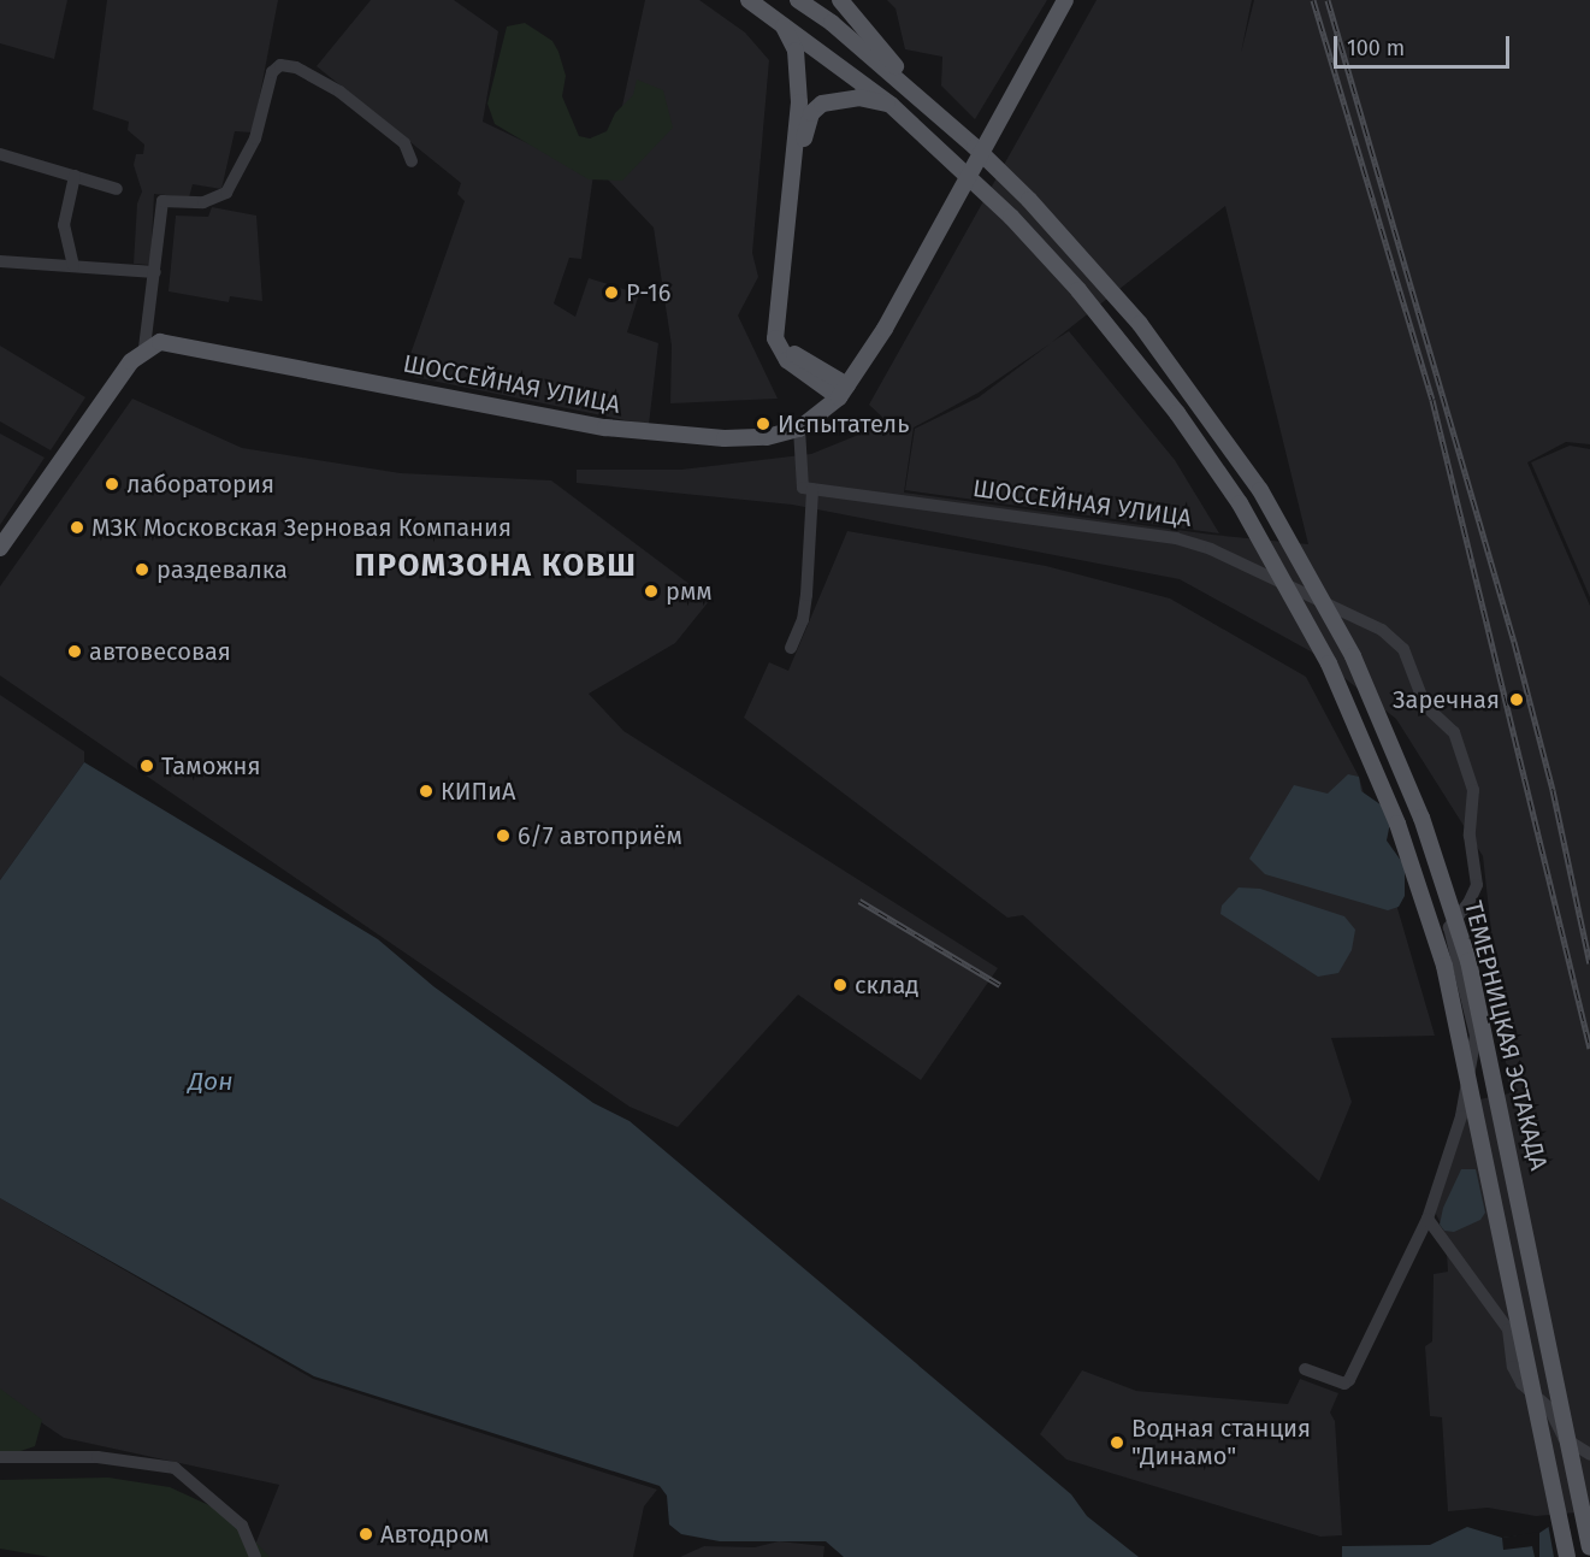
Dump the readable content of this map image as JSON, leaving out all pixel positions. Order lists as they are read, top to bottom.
{
  "streets": {
    "main road": ["ШОССЕЙНАЯ УЛИЦА", "ТЕМЕРНИЦКАЯ ЭСТАКАДА"]
  },
  "districts": ["ПРОМЗОНА КОВШ"],
  "water": ["Дон"],
  "places": [
    "Р-16",
    "Испытатель",
    "лаборатория",
    "МЗК Московская Зерновая Компания",
    "раздевалка",
    "рмм",
    "автовесовая",
    "Заречная",
    "Таможня",
    "КИПиА",
    "6/7 автоприём",
    "склад",
    "Водная станция \"Динамо\"",
    "Автодром"
  ],
  "scale_bar": "100 m"
}
